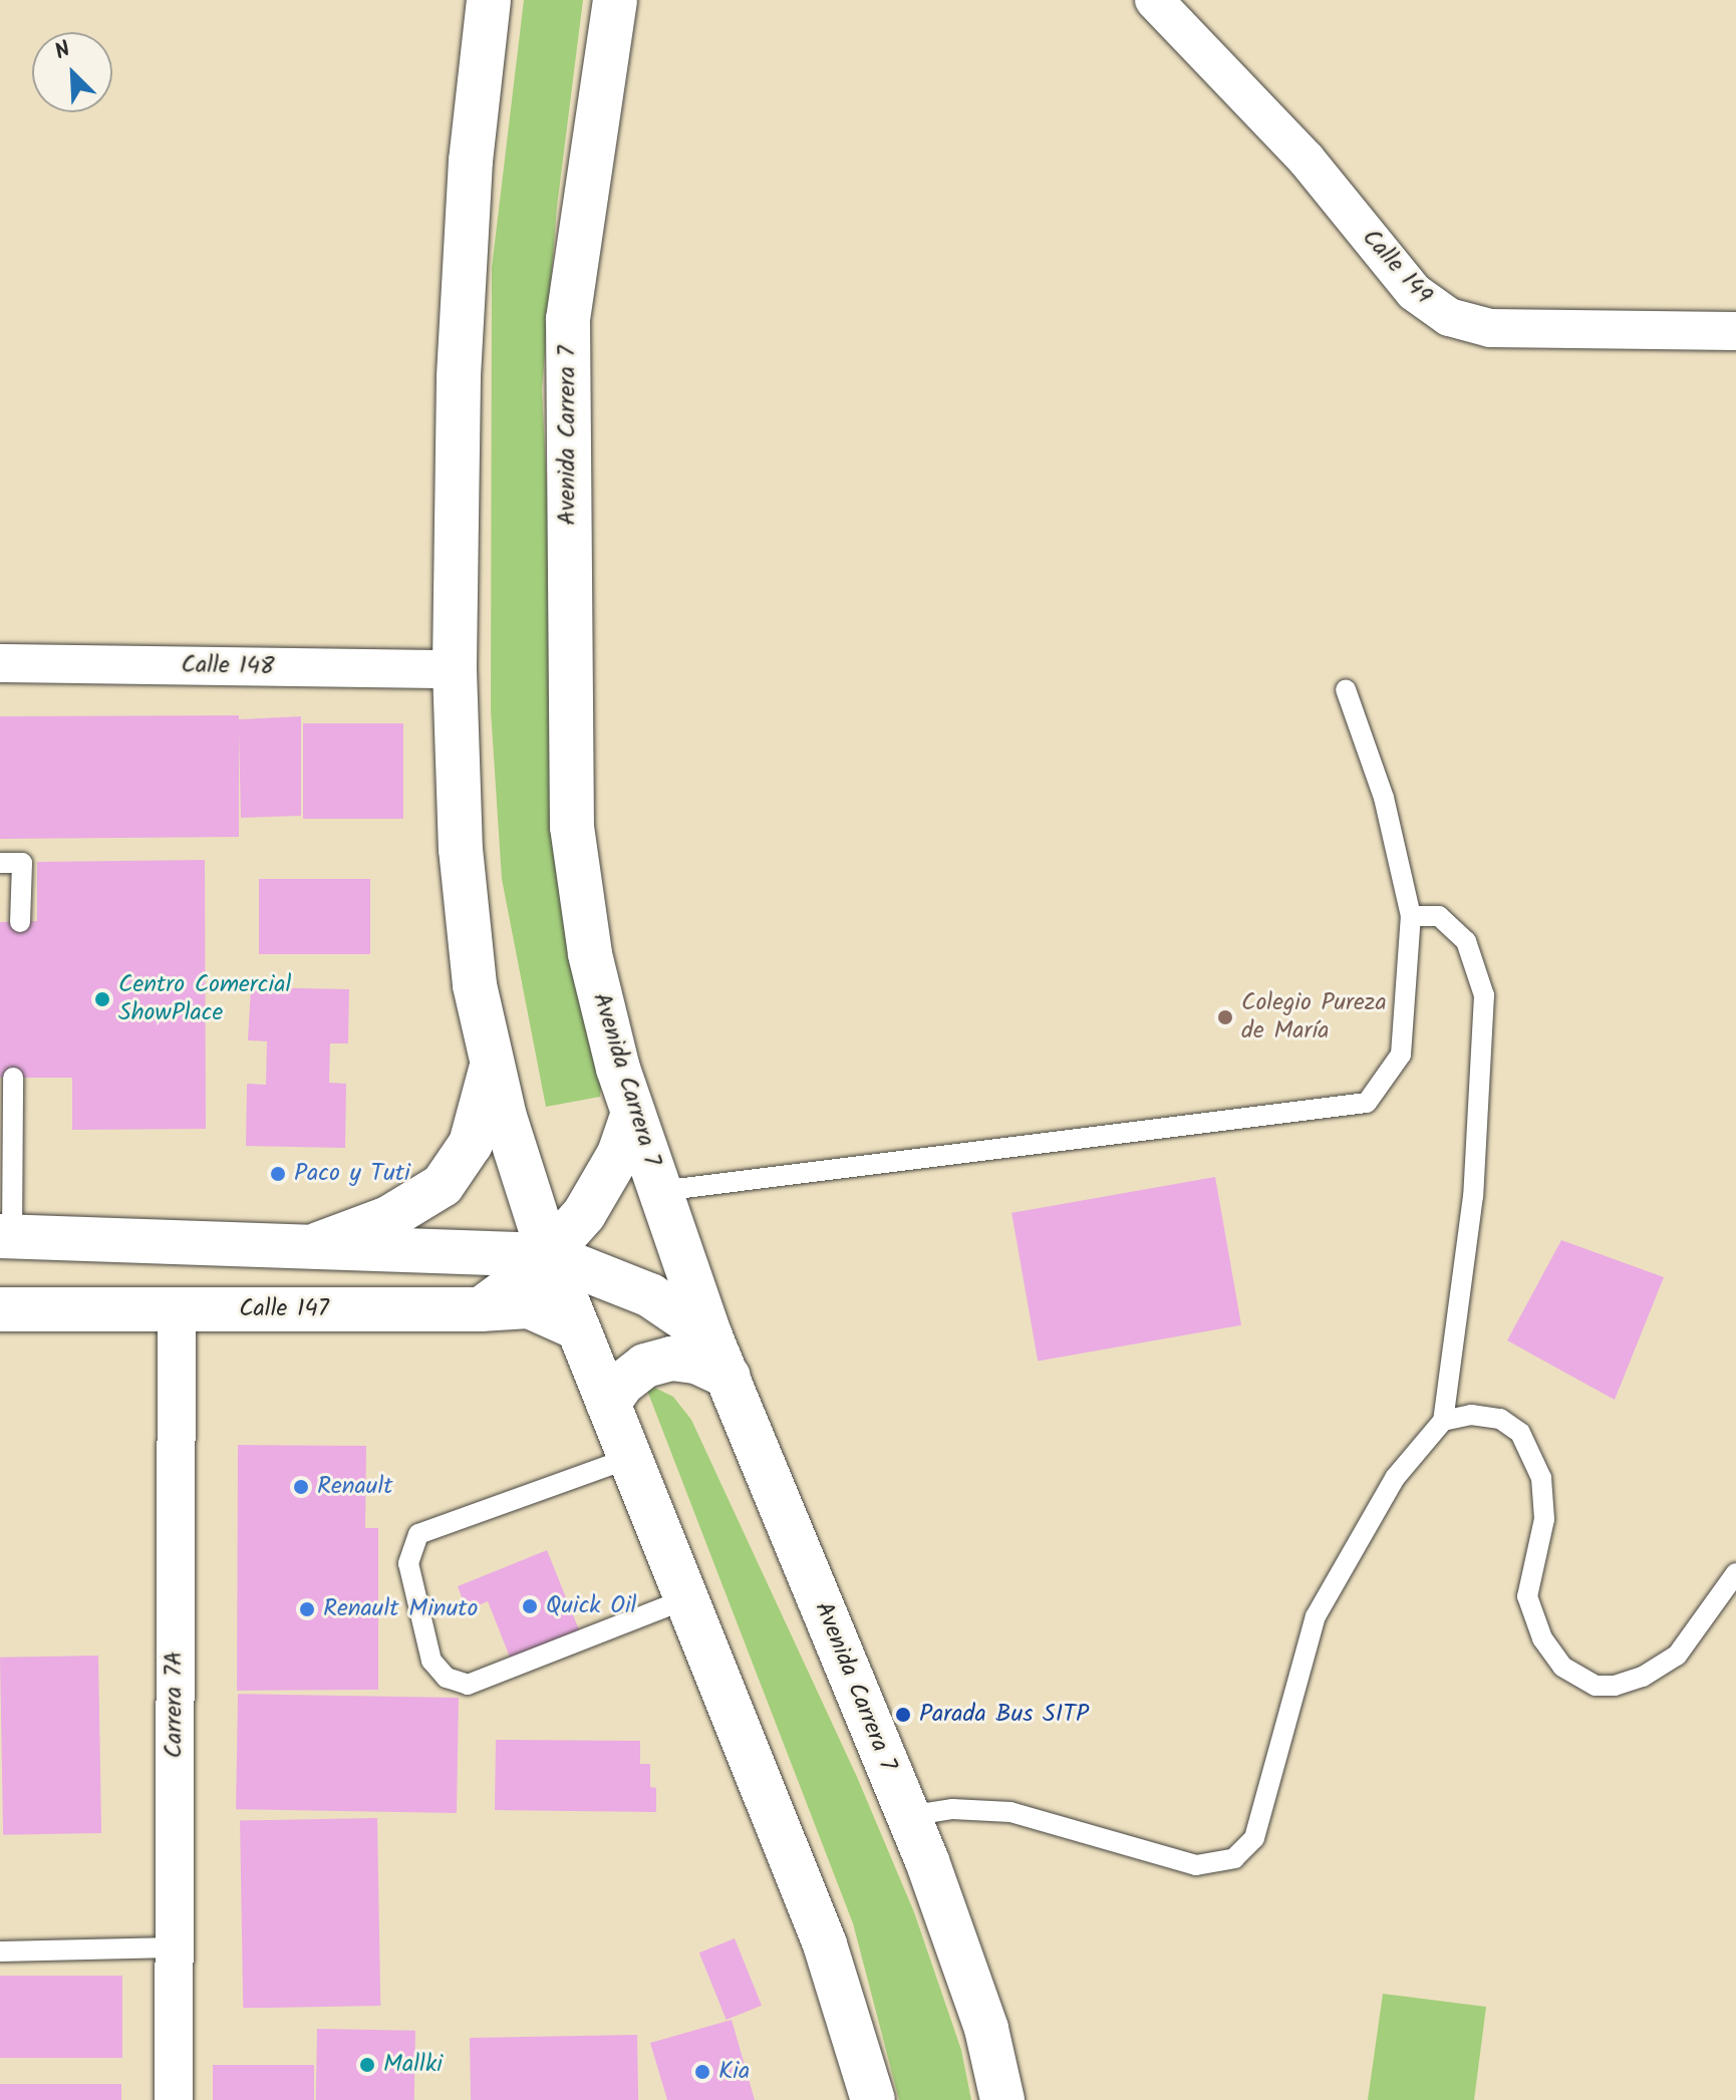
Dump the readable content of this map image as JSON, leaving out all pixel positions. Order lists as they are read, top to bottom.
{
  "streets": {
    "main road": ["Avenida Carrera 7", "Calle 147"],
    "street": ["Calle 149", "Calle 148", "Carrera 7A"]
  },
  "crossings": [
    ["Calle 147", "Carrera 7A"]
  ],
  "places": [
    "Centro Comercial ShowPlace",
    "Colegio Pureza de María",
    "Paco y Tuti",
    "Renault",
    "Quick Oil",
    "Renault Minuto",
    "Parada Bus SITP",
    "Mallki",
    "Kia"
  ],
  "north": "top left"
}
